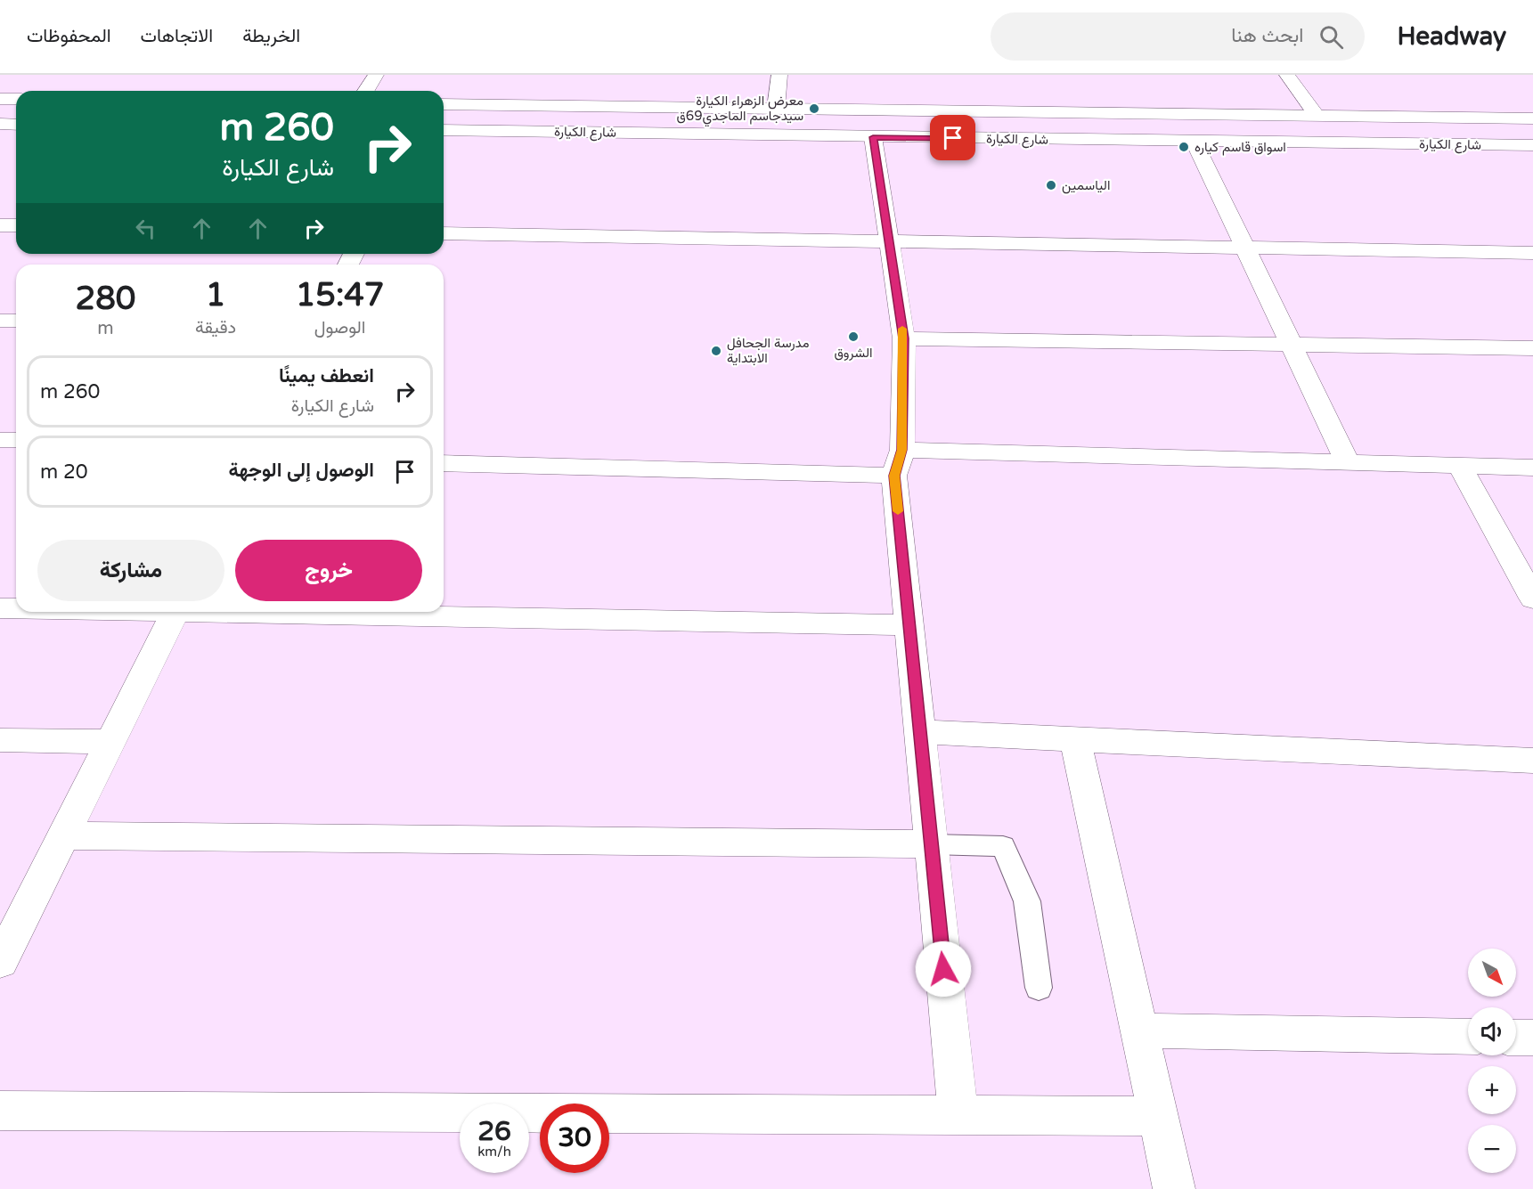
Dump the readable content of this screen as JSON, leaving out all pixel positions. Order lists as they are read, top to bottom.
{
  "streets": {
    "street": ["شارع الكيارة"]
  },
  "places": [
    "معرض الزهراء الكيارة سيدجاسم الماجدي69ق",
    "اسواق قاسم كياره",
    "الياسمين",
    "الشروق",
    "مدرسة الجحافل الابتداية"
  ],
  "north": "bottom right",
  "page": {
    "header": "Headway",
    "search": "ابحث هنا",
    "nav": ["الخريطة", "الاتجاهات", "المحفوظات"],
    "turn": ["260 m", "شارع الكيارة"],
    "eta": [
      "15:47",
      "الوصول",
      "1",
      "دقيقة",
      "280",
      "m"
    ],
    "list": [
      {
        "name": "انعطف يمينًا",
        "note": "شارع الكيارة",
        "value": "260 m"
      },
      {
        "name": "الوصول إلى الوجهة",
        "value": "20 m"
      }
    ],
    "buttons": ["خروج", "مشاركة"],
    "map_buttons": ["+", "−"],
    "speed": "26 km/h",
    "limit": "30"
  }
}
